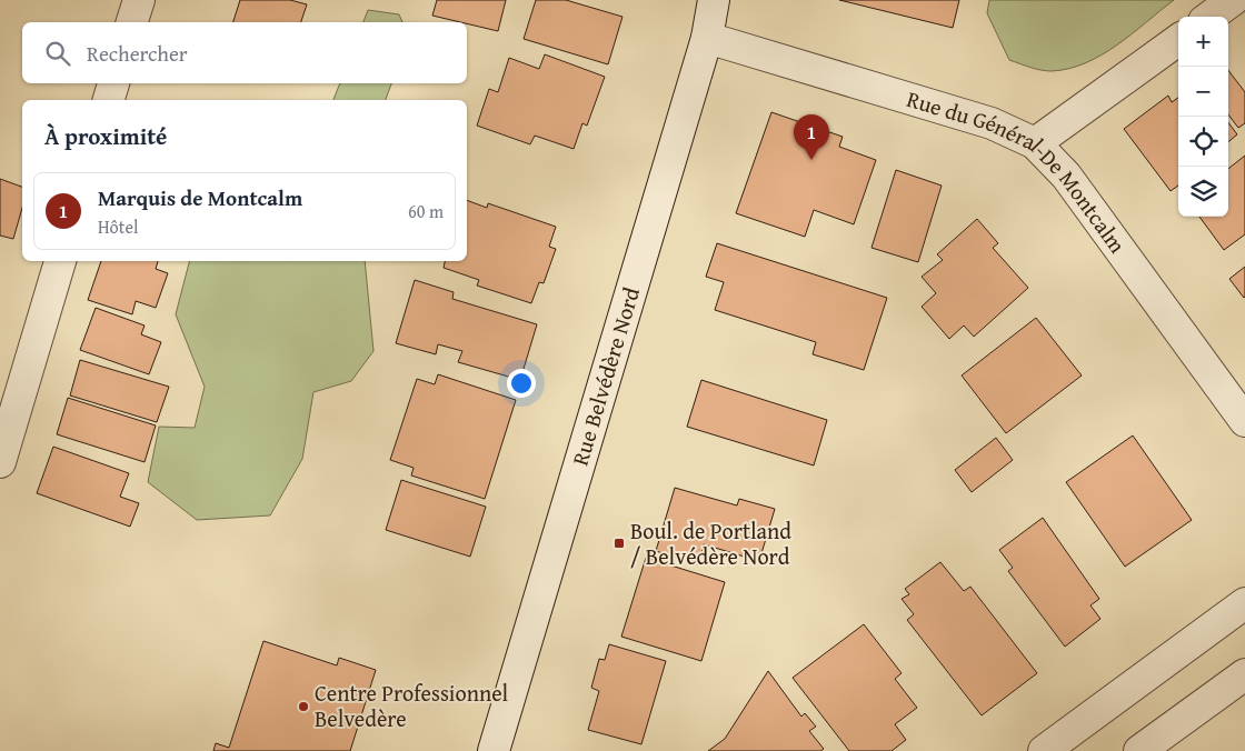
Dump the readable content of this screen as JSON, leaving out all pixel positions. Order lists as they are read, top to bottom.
{
  "streets": {
    "street": ["Rue du Général-De Montcalm", "Rue Belvédère Nord"]
  },
  "crossings": [
    ["Rue du Général-De Montcalm", "Rue Belvédère Nord"]
  ],
  "places": {
    "transit": ["Boul. de Portland / Belvédère Nord"],
    "other": ["Centre Professionnel Belvedère"]
  },
  "page": {
    "map_buttons": ["+", "−"],
    "search": "Rechercher",
    "heading": "À proximité",
    "pins": "1",
    "list": [
      {
        "mark": "1",
        "name": "Marquis de Montcalm",
        "note": "Hôtel",
        "value": "60 m"
      }
    ]
  }
}
